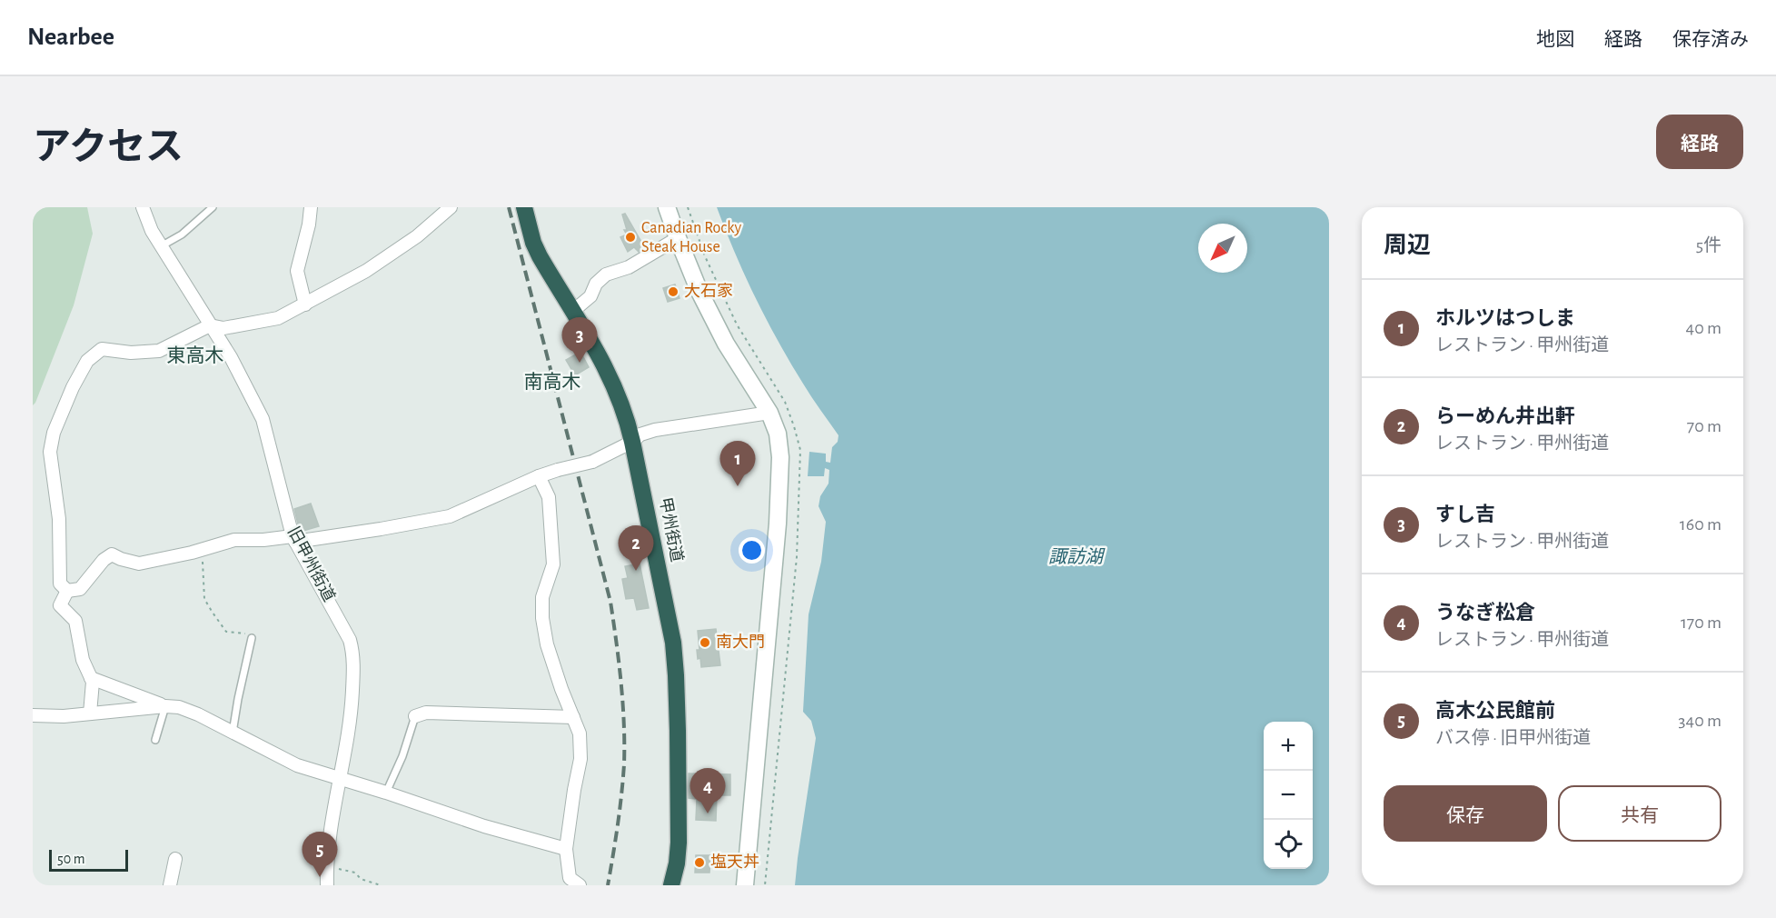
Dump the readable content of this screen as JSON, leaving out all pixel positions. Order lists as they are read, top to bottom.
{
  "streets": {
    "highway": ["甲州街道"],
    "street": ["旧甲州街道"]
  },
  "districts": ["東高木", "南高木"],
  "water": ["諏訪湖"],
  "places": [
    "Canadian Rocky Steak House",
    "大石家",
    "南大門",
    "塩天丼"
  ],
  "scale_bar": "50 m",
  "north": "bottom left",
  "page": {
    "header": "Nearbee",
    "nav": ["地図", "経路", "保存済み"],
    "title": "アクセス",
    "buttons": [
      "経路",
      ["保存", "共有"]
    ],
    "heading": ["周辺", "5件"],
    "list": [
      {
        "mark": "1",
        "name": "ホルツはつしま",
        "note": "レストラン · 甲州街道",
        "value": "40 m"
      },
      {
        "mark": "2",
        "name": "らーめん井出軒",
        "note": "レストラン · 甲州街道",
        "value": "70 m"
      },
      {
        "mark": "3",
        "name": "すし吉",
        "note": "レストラン · 甲州街道",
        "value": "160 m"
      },
      {
        "mark": "4",
        "name": "うなぎ松倉",
        "note": "レストラン · 甲州街道",
        "value": "170 m"
      },
      {
        "mark": "5",
        "name": "高木公民館前",
        "note": "バス停 · 旧甲州街道",
        "value": "340 m"
      }
    ],
    "pins": [
      "3",
      "1",
      "2",
      "4",
      "5"
    ],
    "map_buttons": ["+", "−"],
    "scale": "50 m"
  }
}
